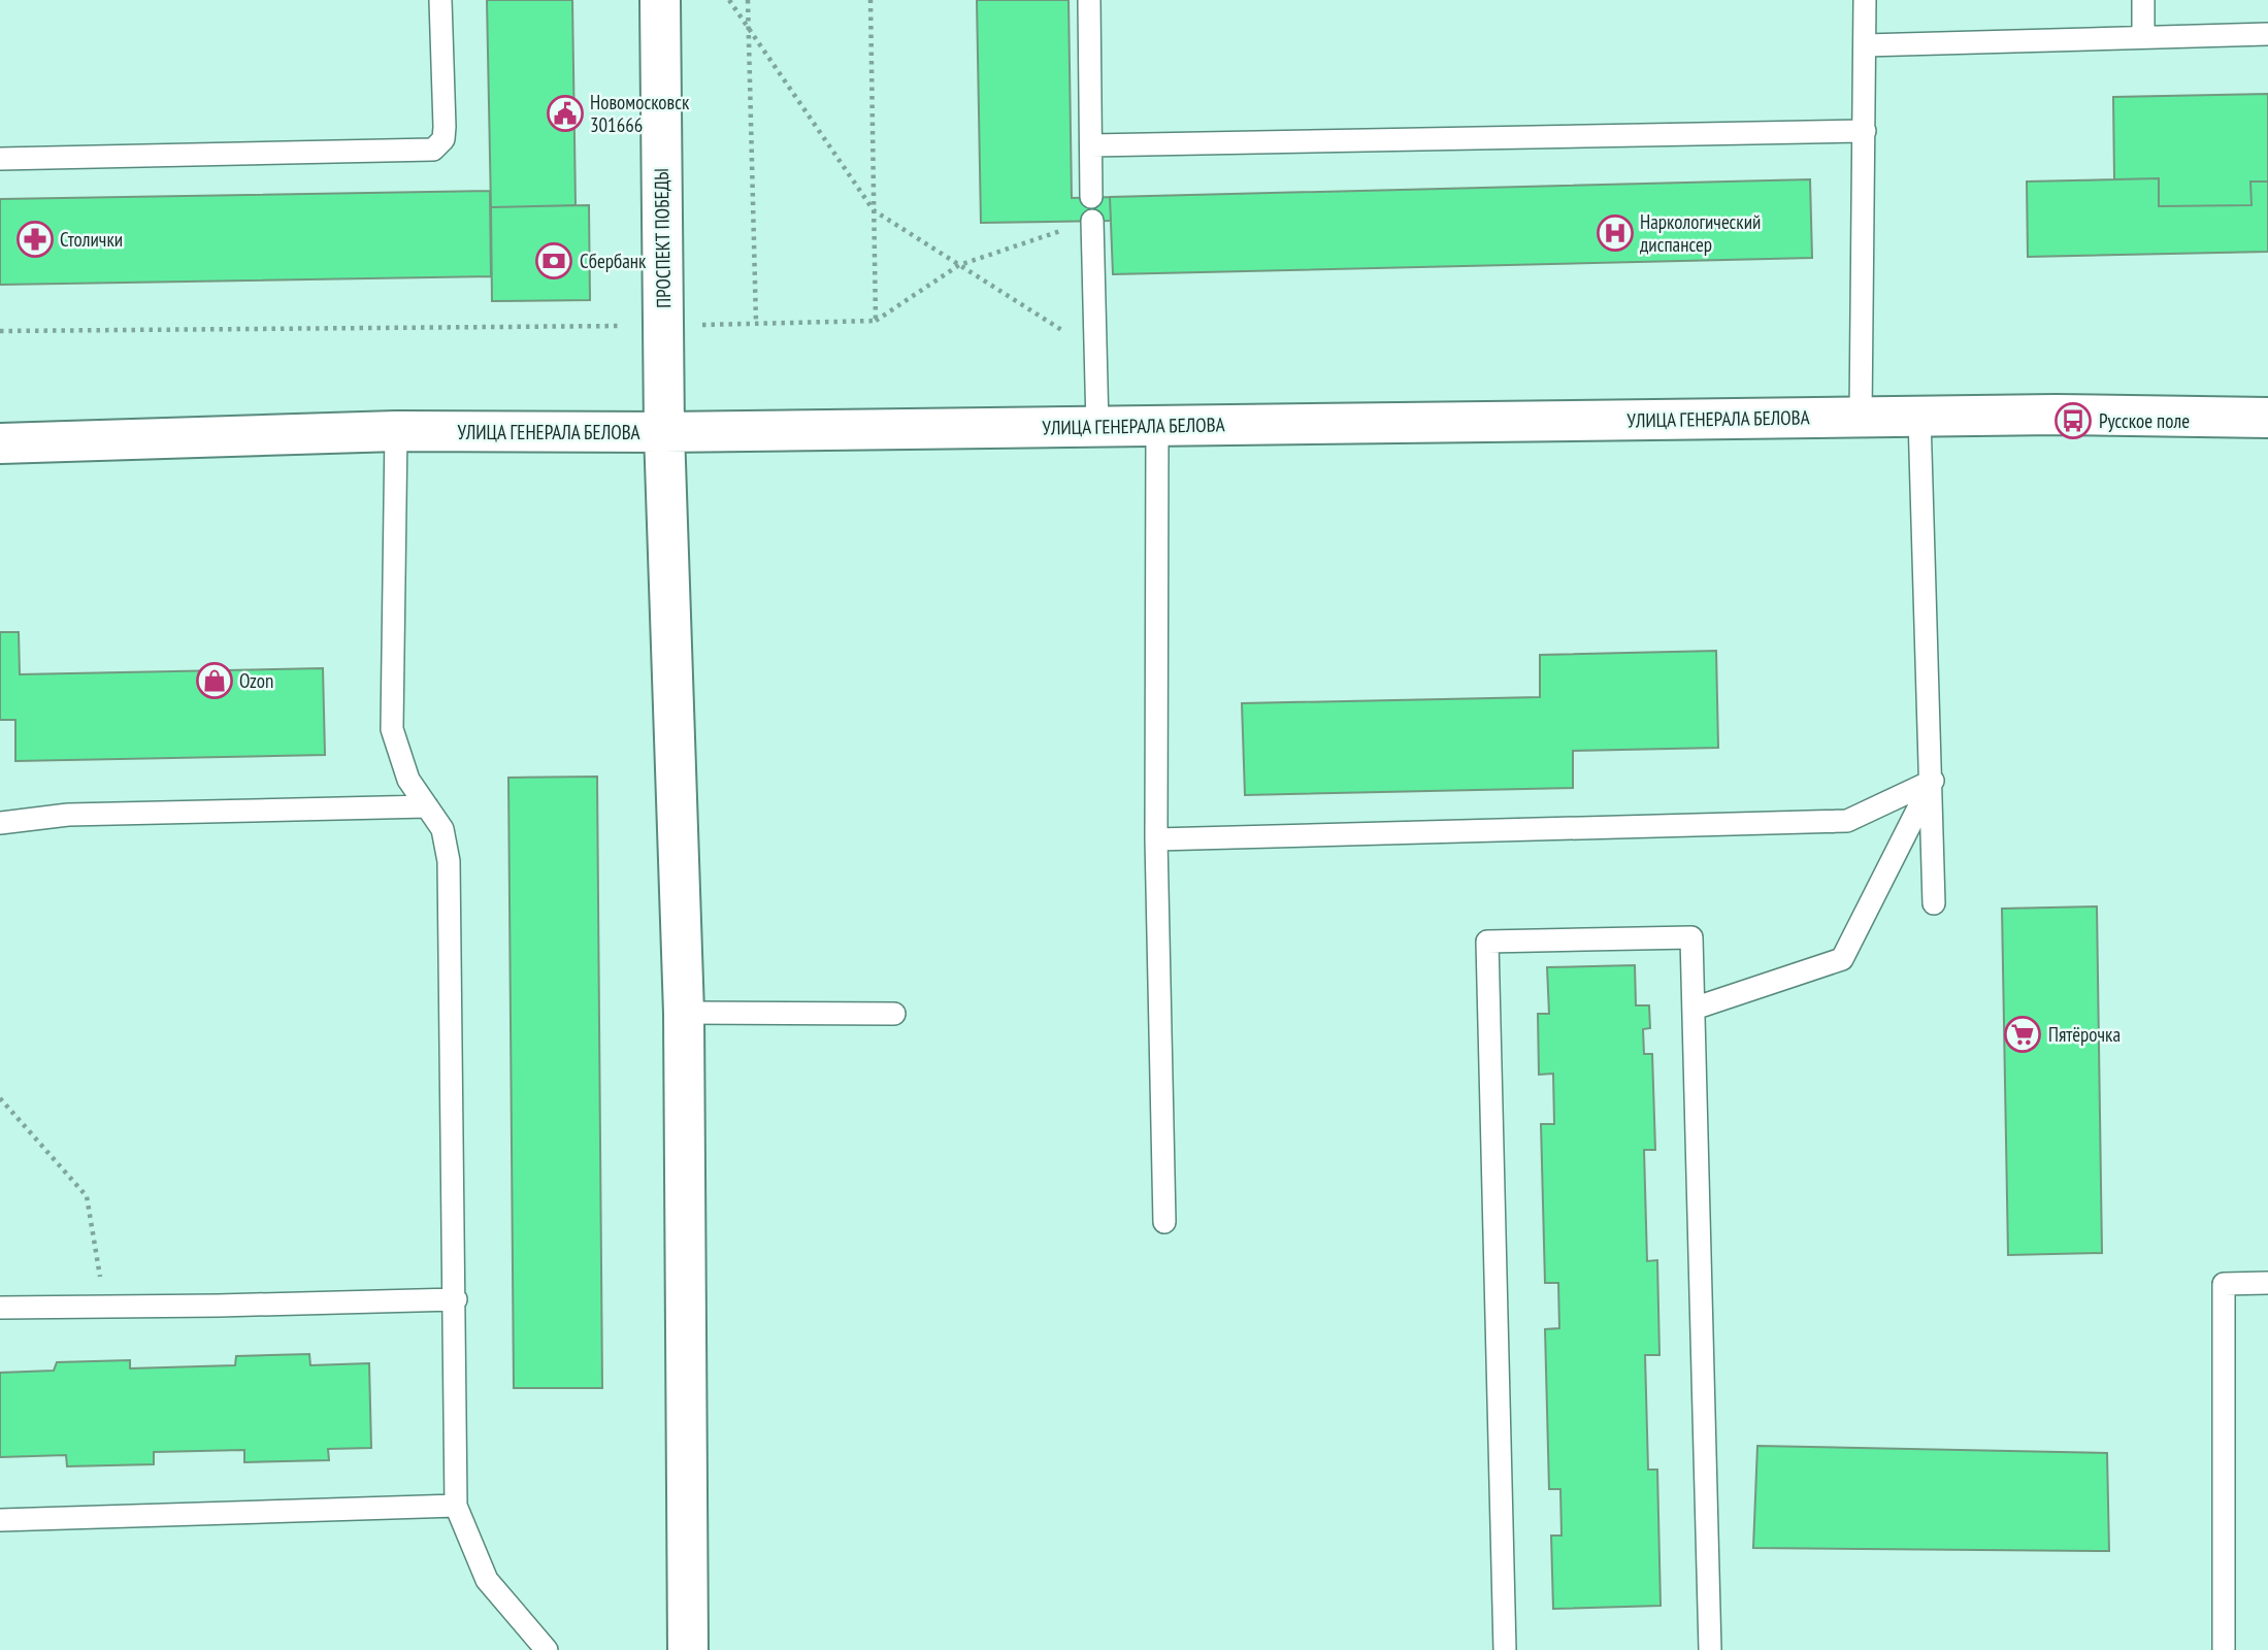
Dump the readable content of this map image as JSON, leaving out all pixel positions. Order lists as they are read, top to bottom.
{
  "streets": {
    "street": ["ПРОСПЕКТ ПОБЕДЫ", "УЛИЦА ГЕНЕРАЛА БЕЛОВА"]
  },
  "crossings": [
    ["ПРОСПЕКТ ПОБЕДЫ", "УЛИЦА ГЕНЕРАЛА БЕЛОВА"]
  ],
  "places": {
    "public building": ["Новомосковск 301666"],
    "hospital": ["Наркологический диспансер"],
    "pharmacy": ["Столички"],
    "bank": ["Сбербанк"],
    "bus stop": ["Русское поле"],
    "shop": ["Ozon"],
    "supermarket": ["Пятёрочка"]
  }
}
